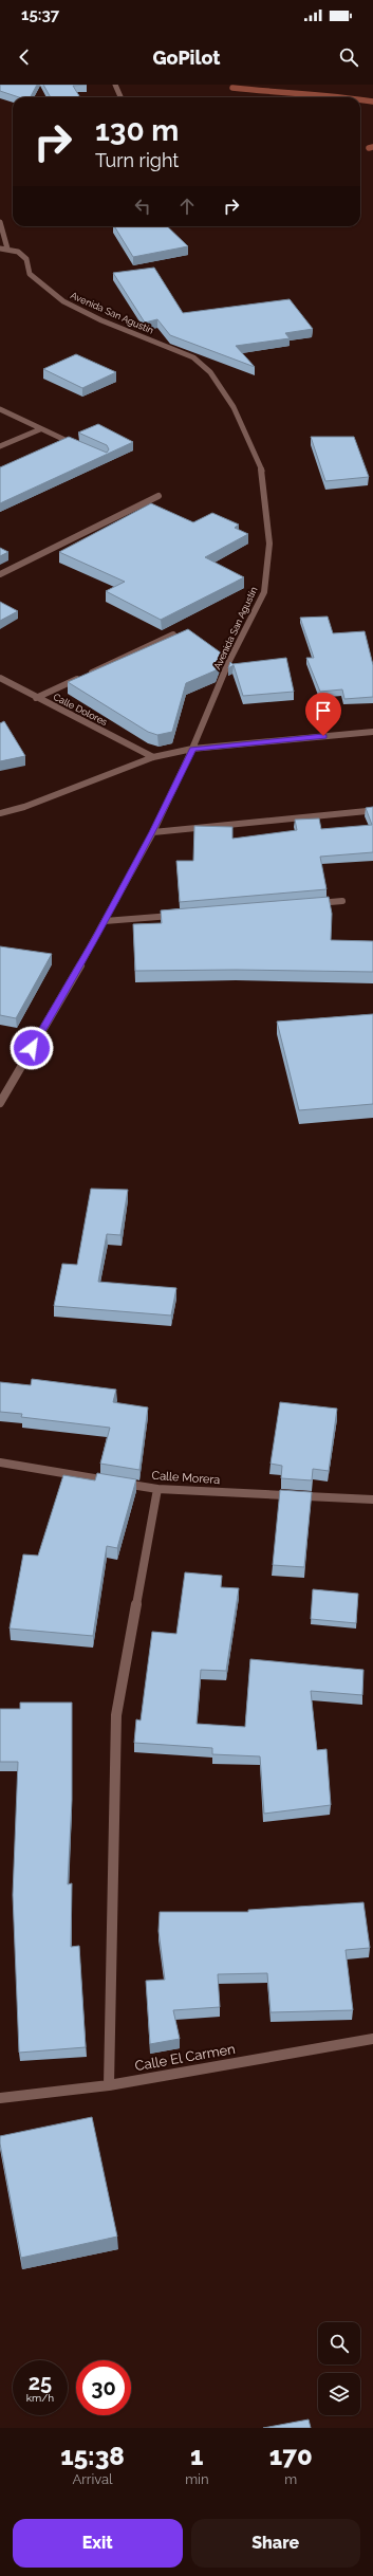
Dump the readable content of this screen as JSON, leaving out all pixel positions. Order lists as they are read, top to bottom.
{
  "streets": {
    "street": [
      "Avenida San Agustín",
      "Calle Dolores",
      "Calle Morera",
      "Calle El Carmen"
    ]
  },
  "page": {
    "status": "15:37",
    "header": "GoPilot",
    "turn": ["130 m", "Turn right"],
    "speed": "25 km/h",
    "limit": "30",
    "eta": [
      "15:38",
      "Arrival",
      "1",
      "min",
      "170",
      "m"
    ],
    "buttons": ["Exit", "Share"]
  }
}
